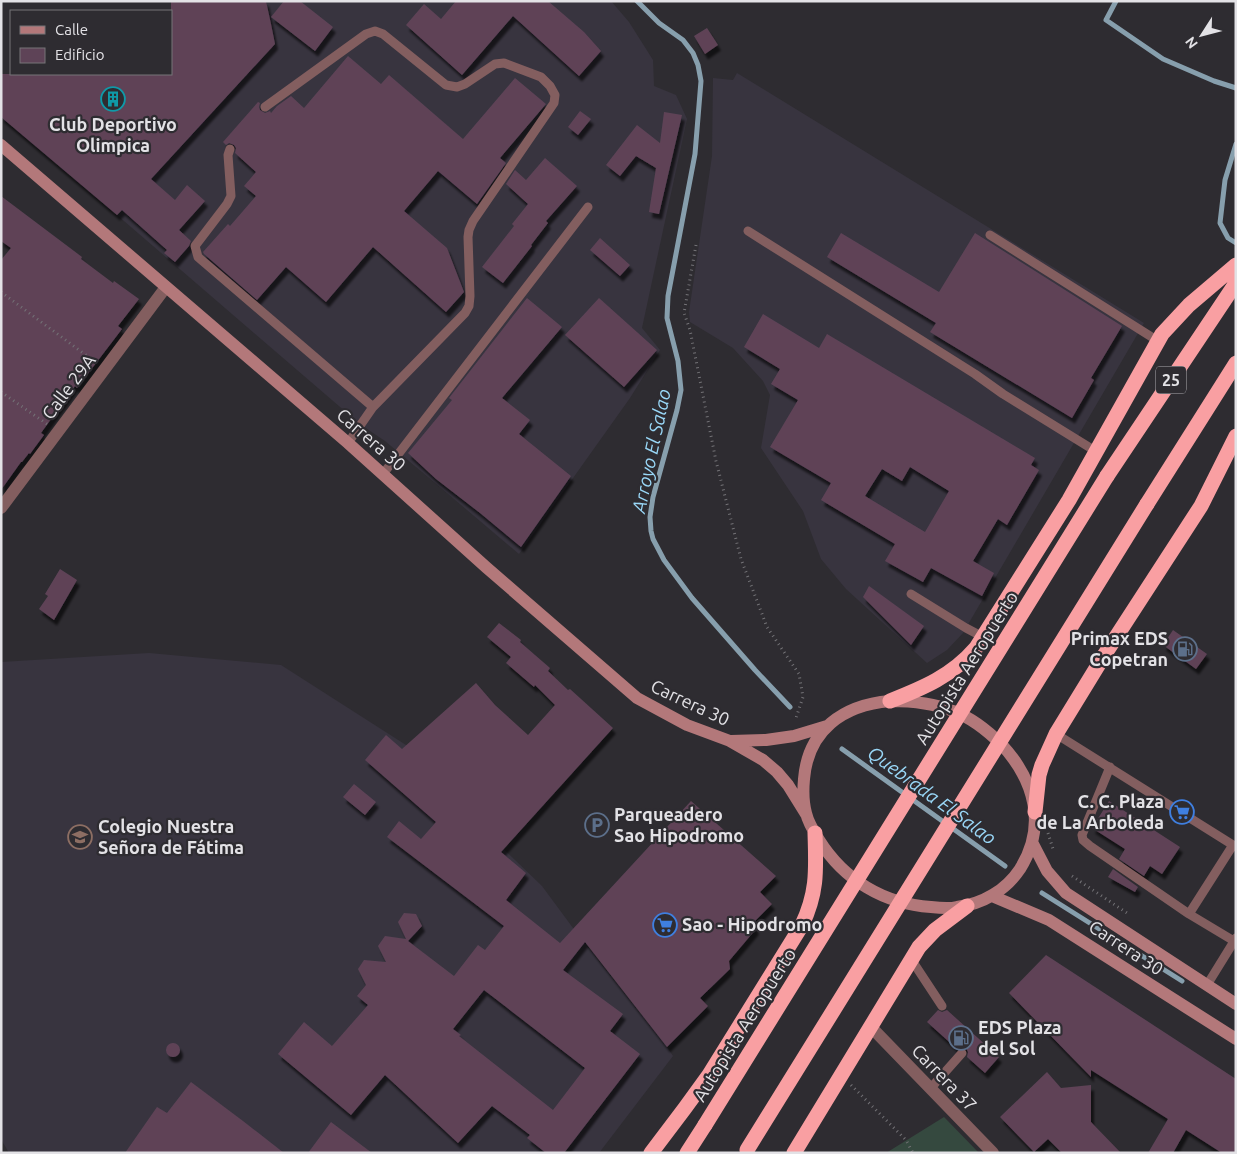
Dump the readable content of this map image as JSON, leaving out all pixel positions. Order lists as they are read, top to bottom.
{
  "streets": {
    "highway": ["25", "Autopista Aeropuerto"],
    "street": ["Calle 29A", "Carrera 30", "Carrera 37"]
  },
  "crossings": [
    ["Calle 29A", "Carrera 30"]
  ],
  "water": ["Arroyo El Salao", "Quebrada El Salao"],
  "places": {
    "building": ["Club Deportivo Olimpica"],
    "fuel station": ["Primax EDS Copetran", "EDS Plaza del Sol"],
    "supermarket": ["C. C. Plaza de La Arboleda", "Sao - Hipodromo"],
    "parking": ["Parqueadero Sao Hipodromo"],
    "school or university": ["Colegio Nuestra Señora de Fátima"]
  },
  "legend": ["Calle", "Edificio"],
  "north": "bottom left"
}
